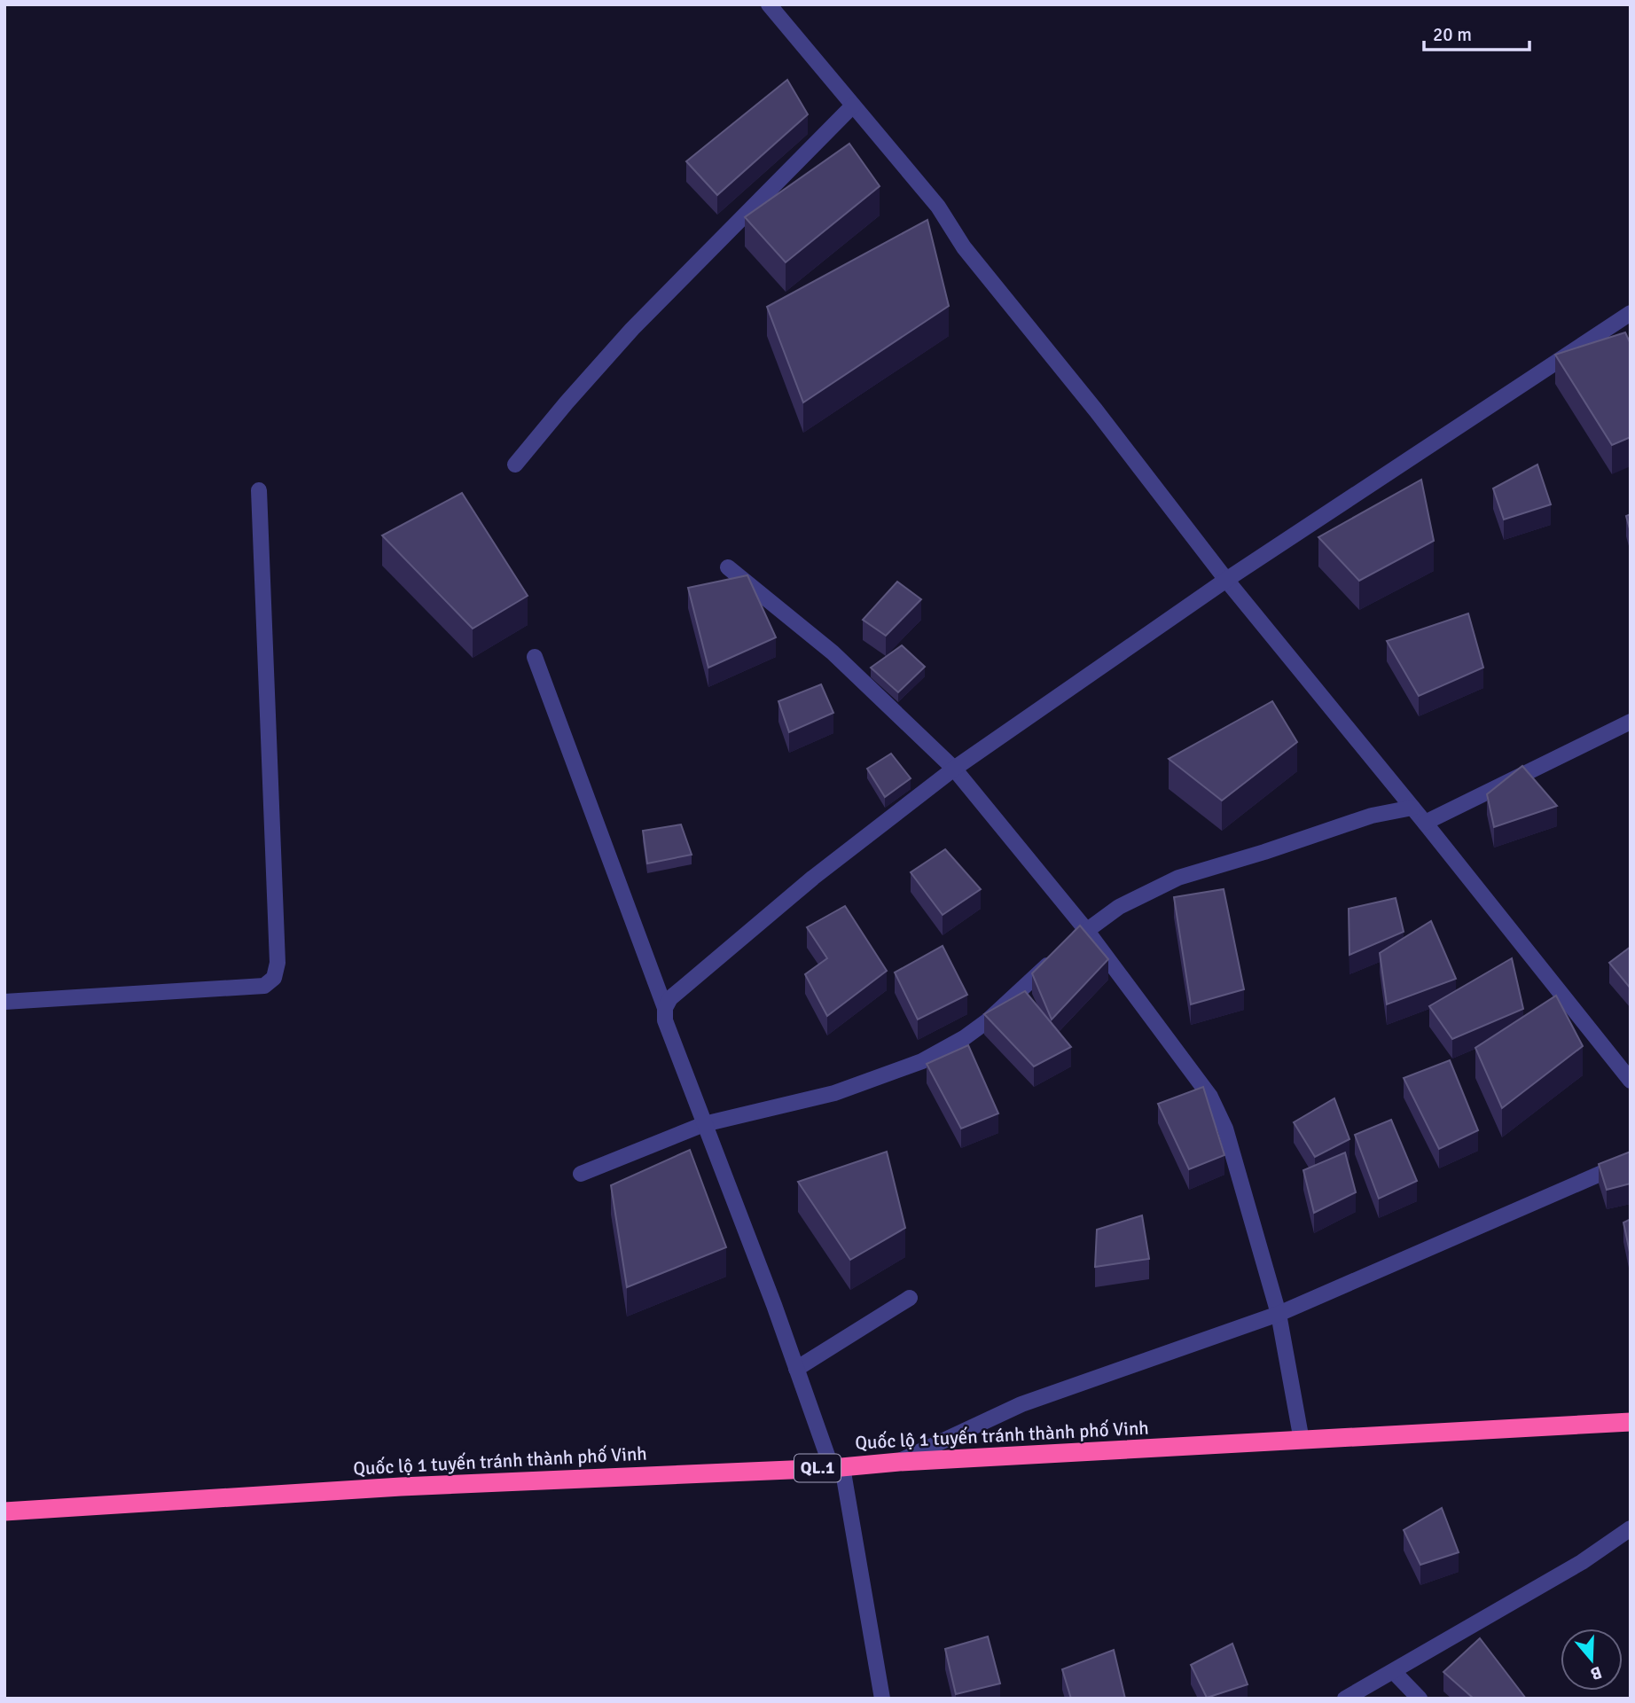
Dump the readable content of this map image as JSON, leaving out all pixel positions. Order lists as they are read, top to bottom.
{
  "streets": {
    "highway": ["Quốc lộ 1 tuyến tránh thành phố Vinh", "QL.1"]
  },
  "scale_bar": "20 m",
  "north": "bottom"
}
